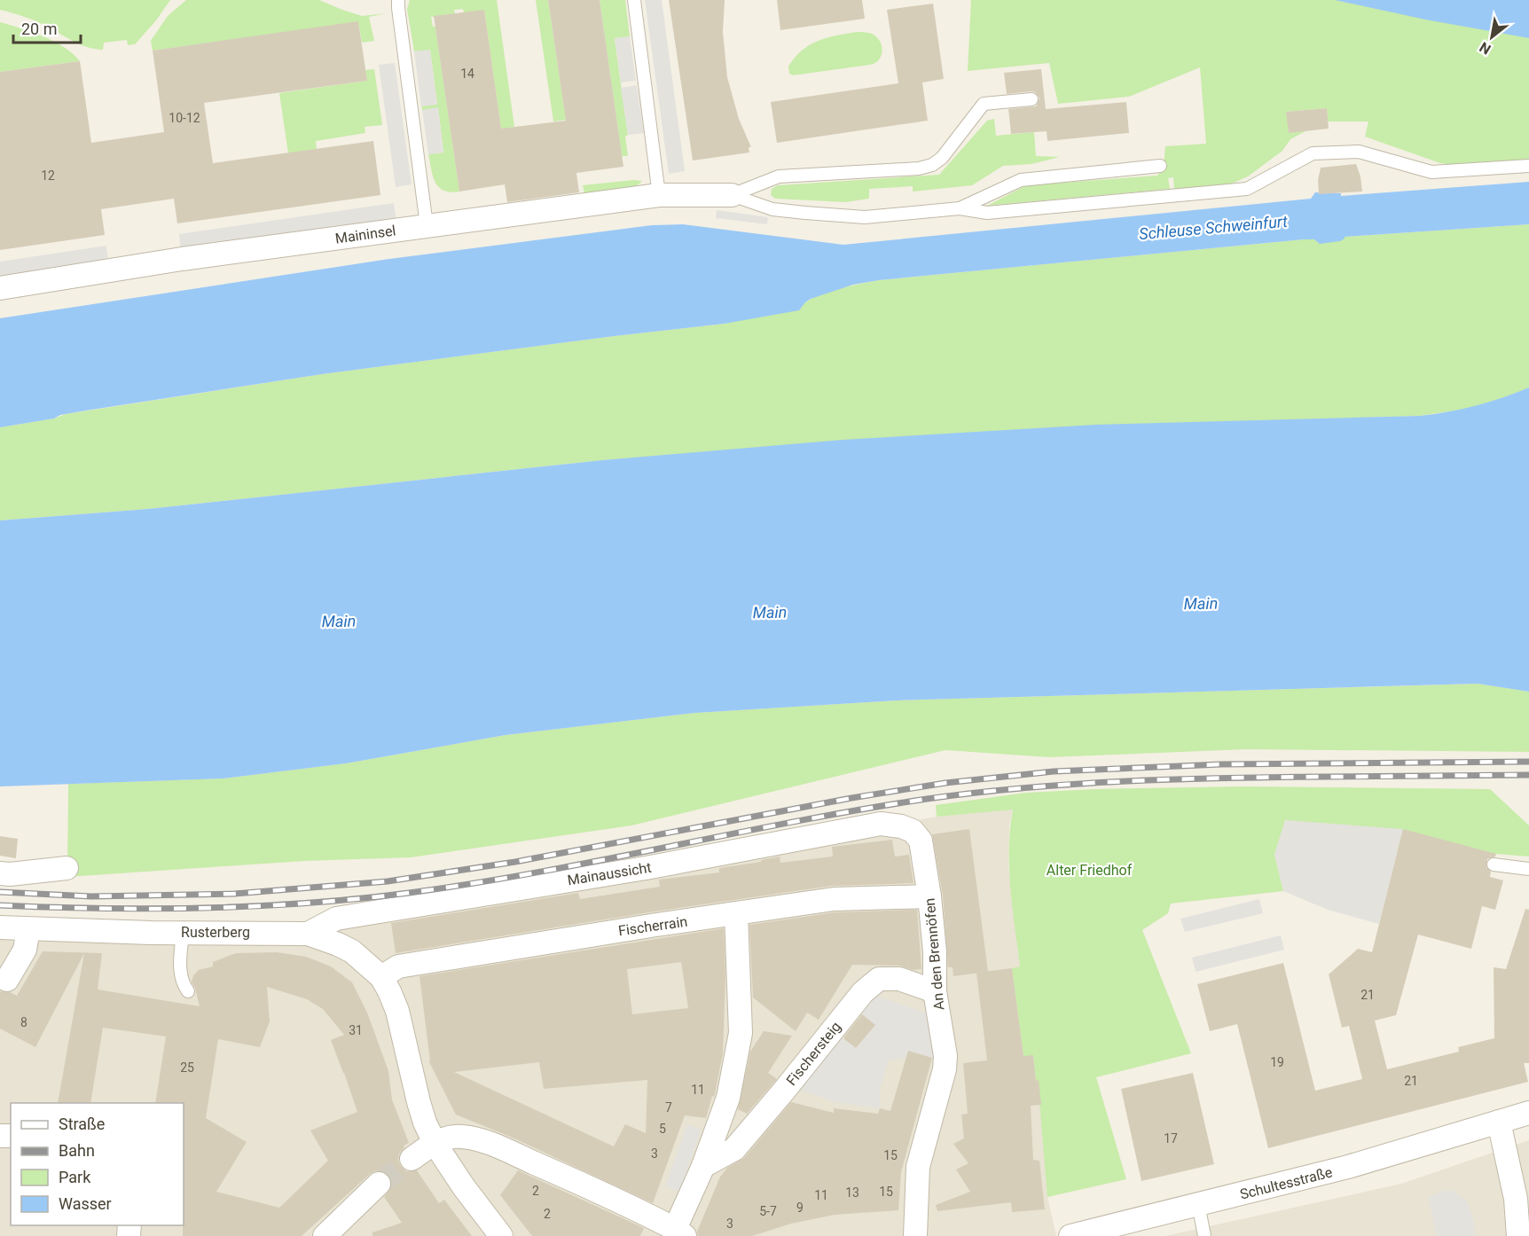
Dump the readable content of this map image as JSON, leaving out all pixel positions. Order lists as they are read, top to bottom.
{
  "streets": {
    "street": [
      "Maininsel",
      "Mainaussicht",
      "Fischerrain",
      "Rusterberg",
      "An den Brennöfen",
      "Fischersteig",
      "Schultesstraße"
    ]
  },
  "crossings": [
    ["Mainaussicht", "Rusterberg"],
    ["Mainaussicht", "An den Brennöfen"],
    ["Fischerrain", "Rusterberg"],
    ["Fischerrain", "An den Brennöfen"],
    ["An den Brennöfen", "Fischersteig"]
  ],
  "water": ["Schleuse Schweinfurt", "Main"],
  "parks": ["Alter Friedhof"],
  "house_numbers": [
    "14",
    "10-12",
    "12",
    "21",
    "8",
    "31",
    "19",
    "25",
    "21",
    "11",
    "7",
    "5",
    "17",
    "3",
    "15",
    "2",
    "15",
    "13",
    "11",
    "9",
    "5-7",
    "2",
    "3"
  ],
  "legend": [
    "Straße",
    "Bahn",
    "Park",
    "Wasser"
  ],
  "scale_bar": "20 m",
  "north": "bottom left"
}
